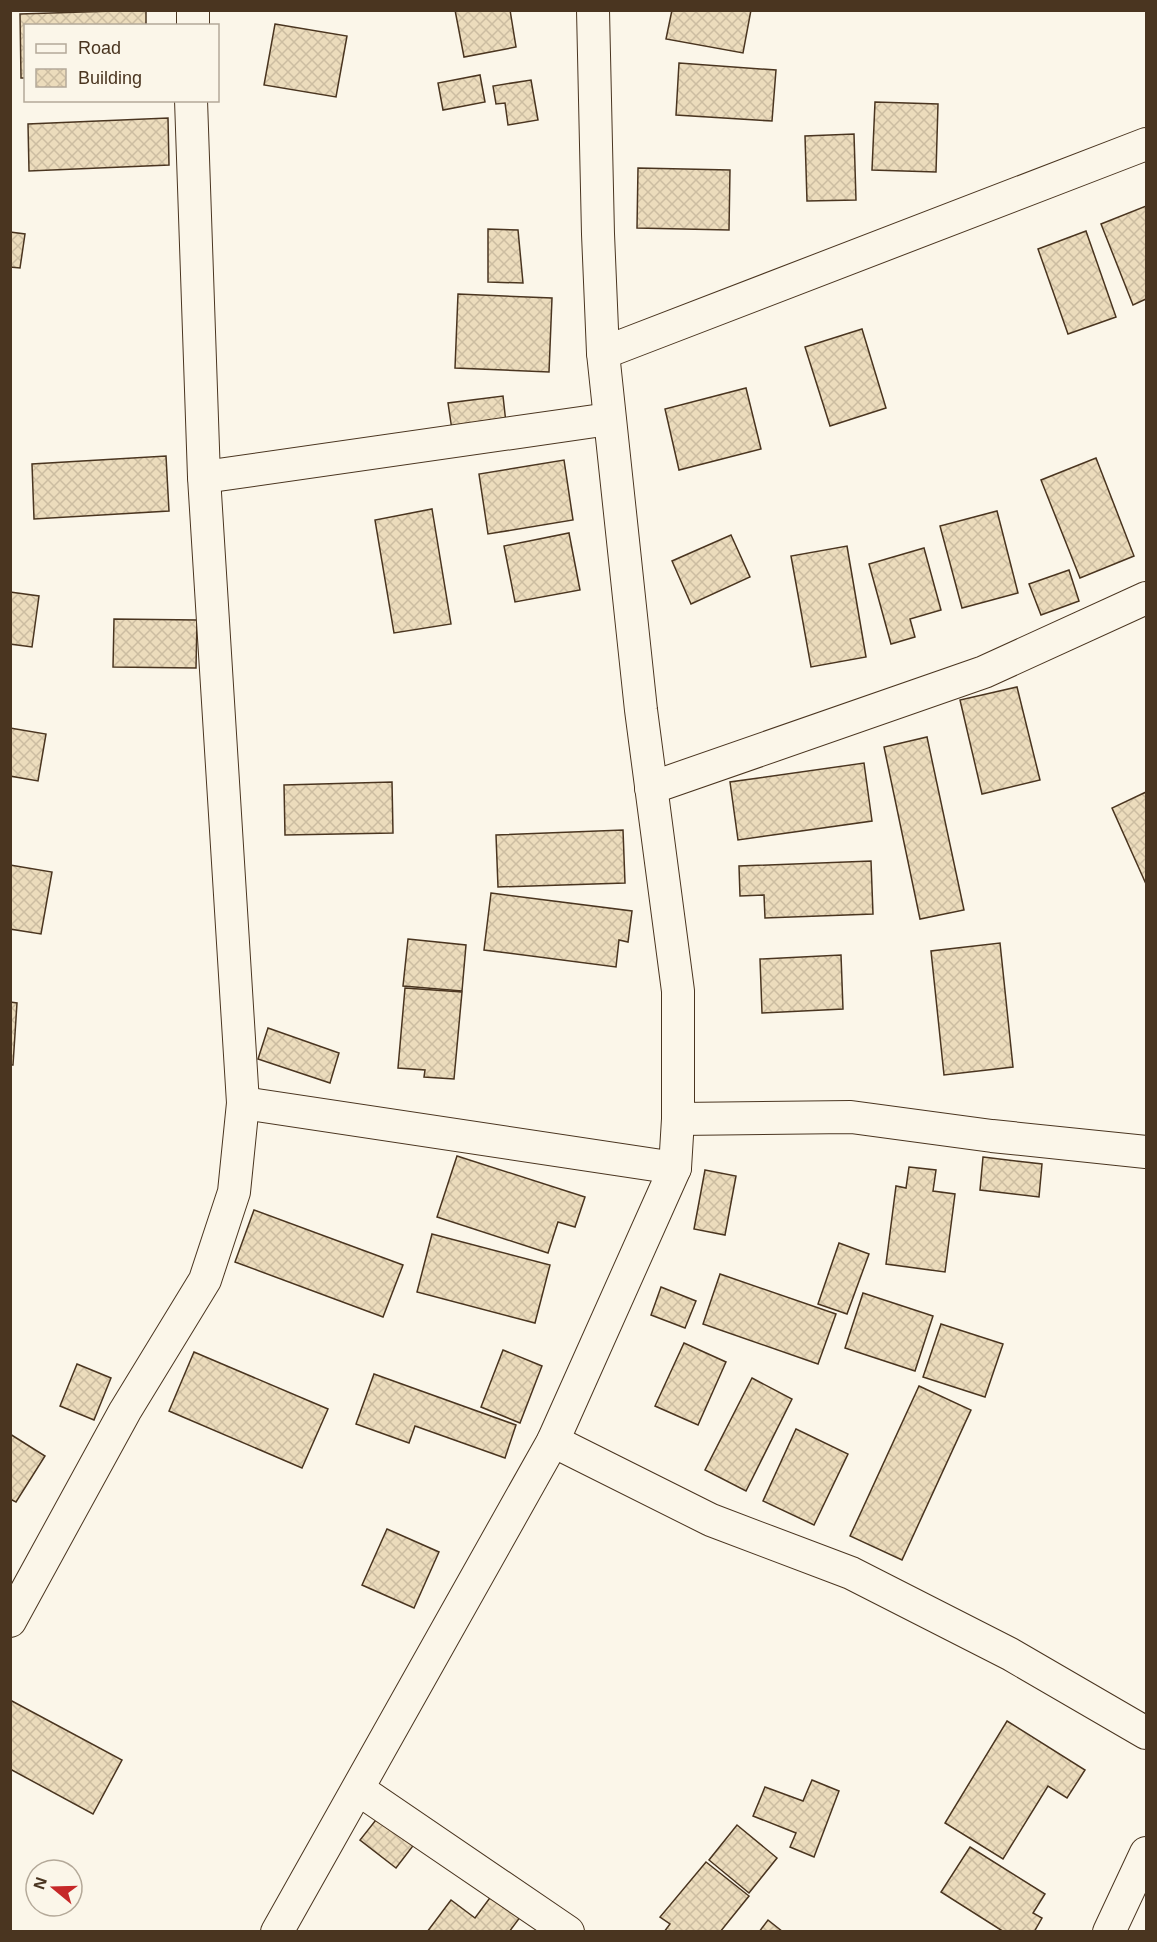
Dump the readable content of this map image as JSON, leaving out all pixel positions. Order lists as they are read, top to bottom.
{
  "legend": ["Road", "Building"],
  "north": "left"
}
